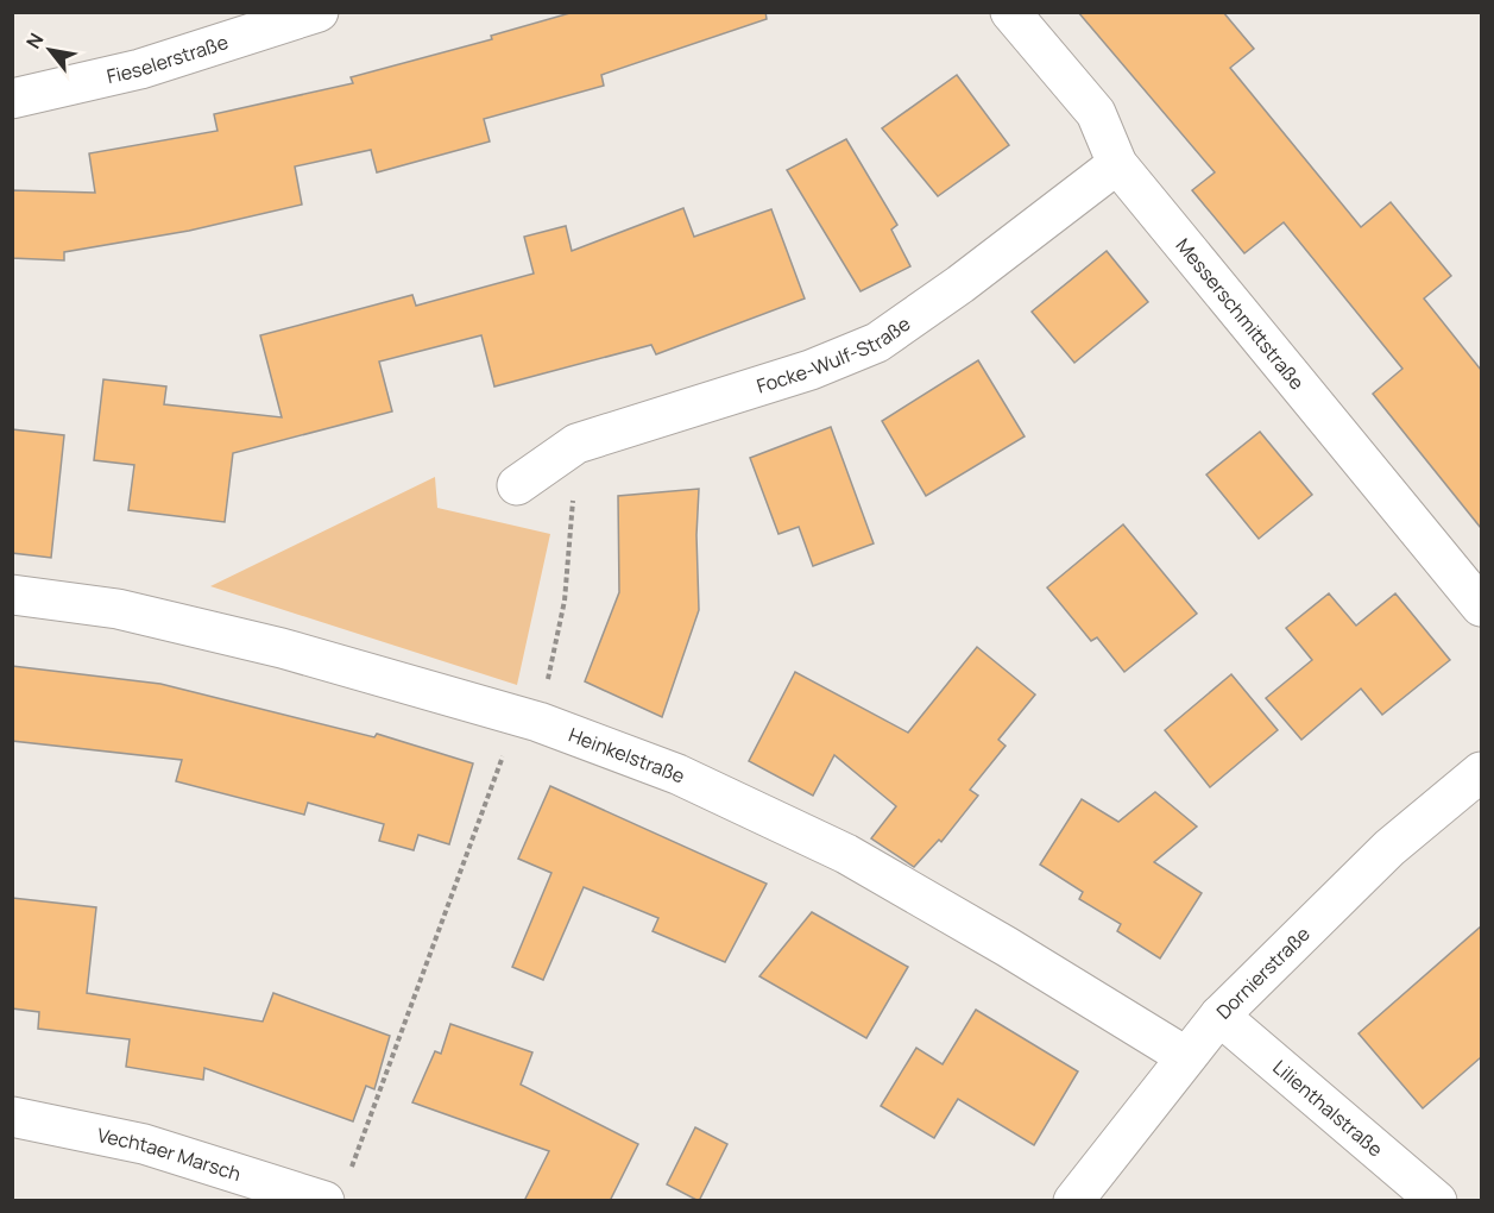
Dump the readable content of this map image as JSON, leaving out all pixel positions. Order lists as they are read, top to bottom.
{
  "streets": {
    "street": [
      "Fieselerstraße",
      "Messerschmittstraße",
      "Focke-Wulf-Straße",
      "Heinkelstraße",
      "Dornierstraße",
      "Lilienthalstraße",
      "Vechtaer Marsch"
    ]
  },
  "crossings": [
    ["Messerschmittstraße", "Focke-Wulf-Straße"],
    ["Heinkelstraße", "Dornierstraße"],
    ["Dornierstraße", "Lilienthalstraße"]
  ],
  "north": "top left"
}
